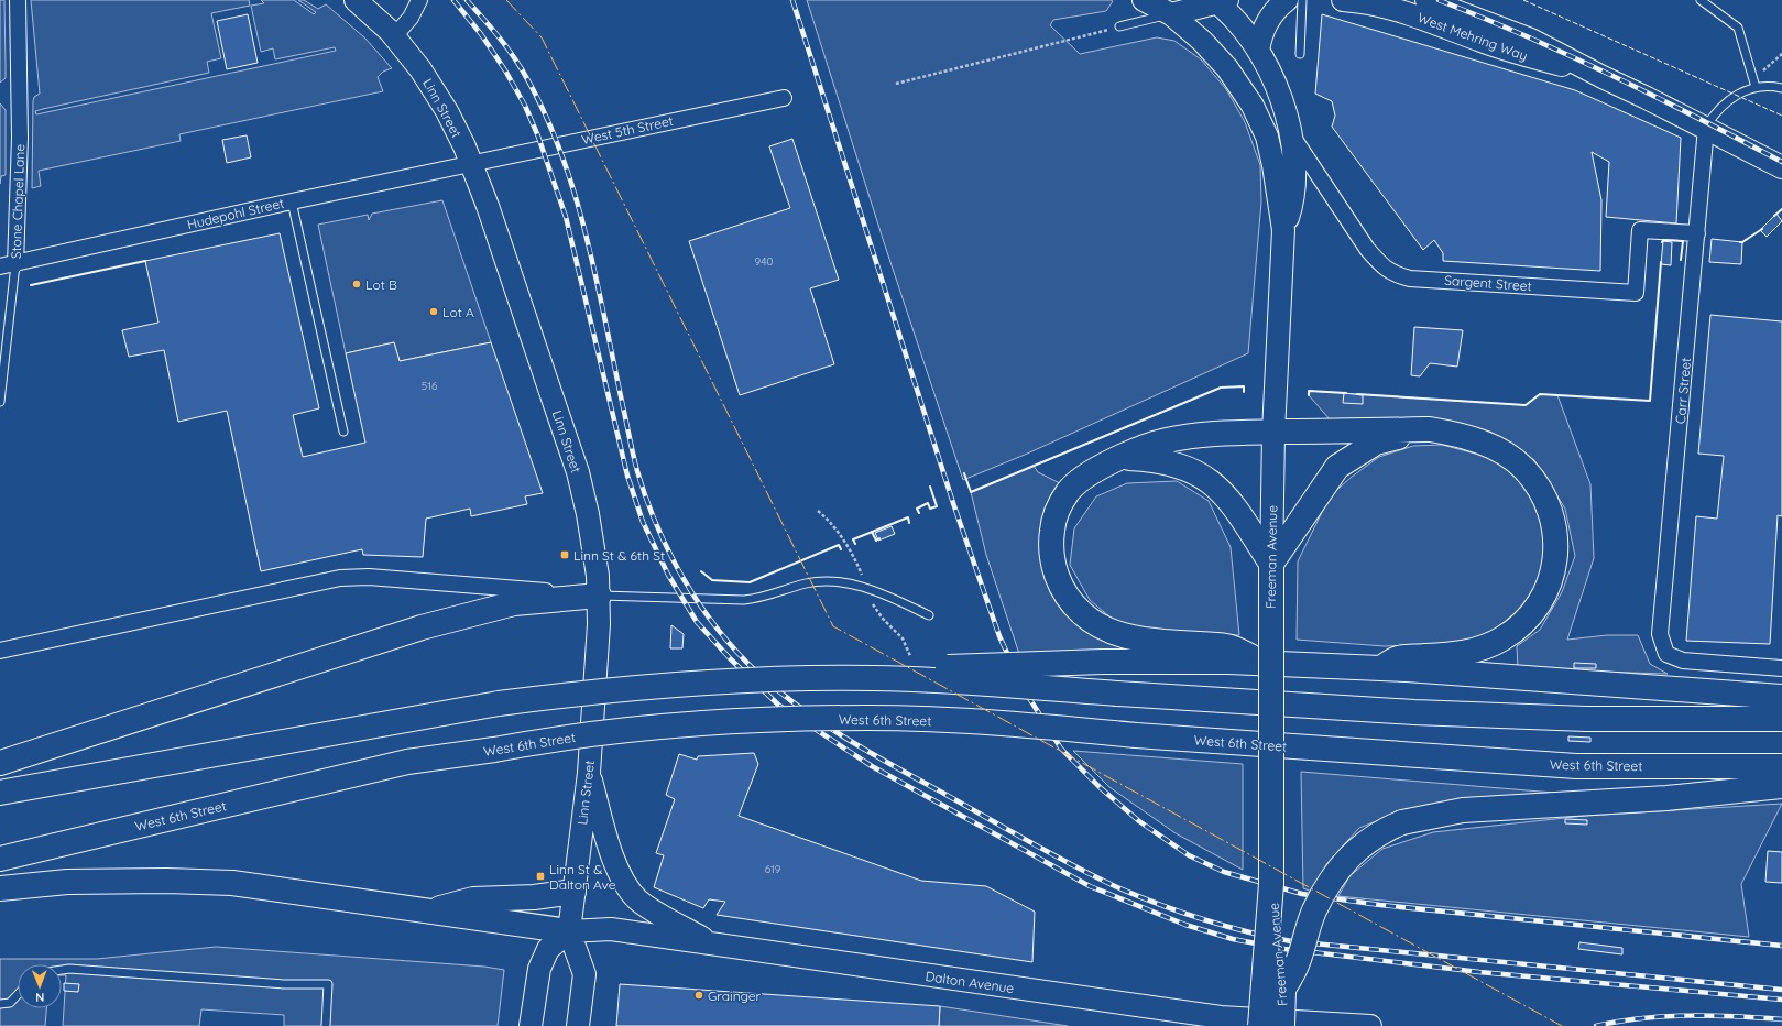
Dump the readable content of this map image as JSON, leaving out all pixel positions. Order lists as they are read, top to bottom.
{
  "streets": {
    "main road": [
      "West Mehring Way",
      "Linn Street",
      "Freeman Avenue",
      "West 6th Street",
      "Dalton Avenue"
    ],
    "street": [
      "West 5th Street",
      "Stone Chapel Lane",
      "Hudepohl Street",
      "Sargent Street",
      "Carr Street"
    ]
  },
  "crossings": [
    ["West Mehring Way", "Carr Street"],
    ["Linn Street", "West 5th Street"],
    ["Linn Street", "Hudepohl Street"],
    ["Linn Street", "Dalton Avenue"],
    ["West 5th Street", "Hudepohl Street"],
    ["Stone Chapel Lane", "Hudepohl Street"],
    ["Sargent Street", "Carr Street"],
    ["Sargent Street", "Freeman Avenue"]
  ],
  "places": {
    "other": ["Lot B", "Lot A", "Grainger"],
    "transit": ["Linn St & 6th St", "Linn St & Dalton Ave"]
  },
  "house_numbers": ["940", "516", "619"],
  "north": "bottom"
}
